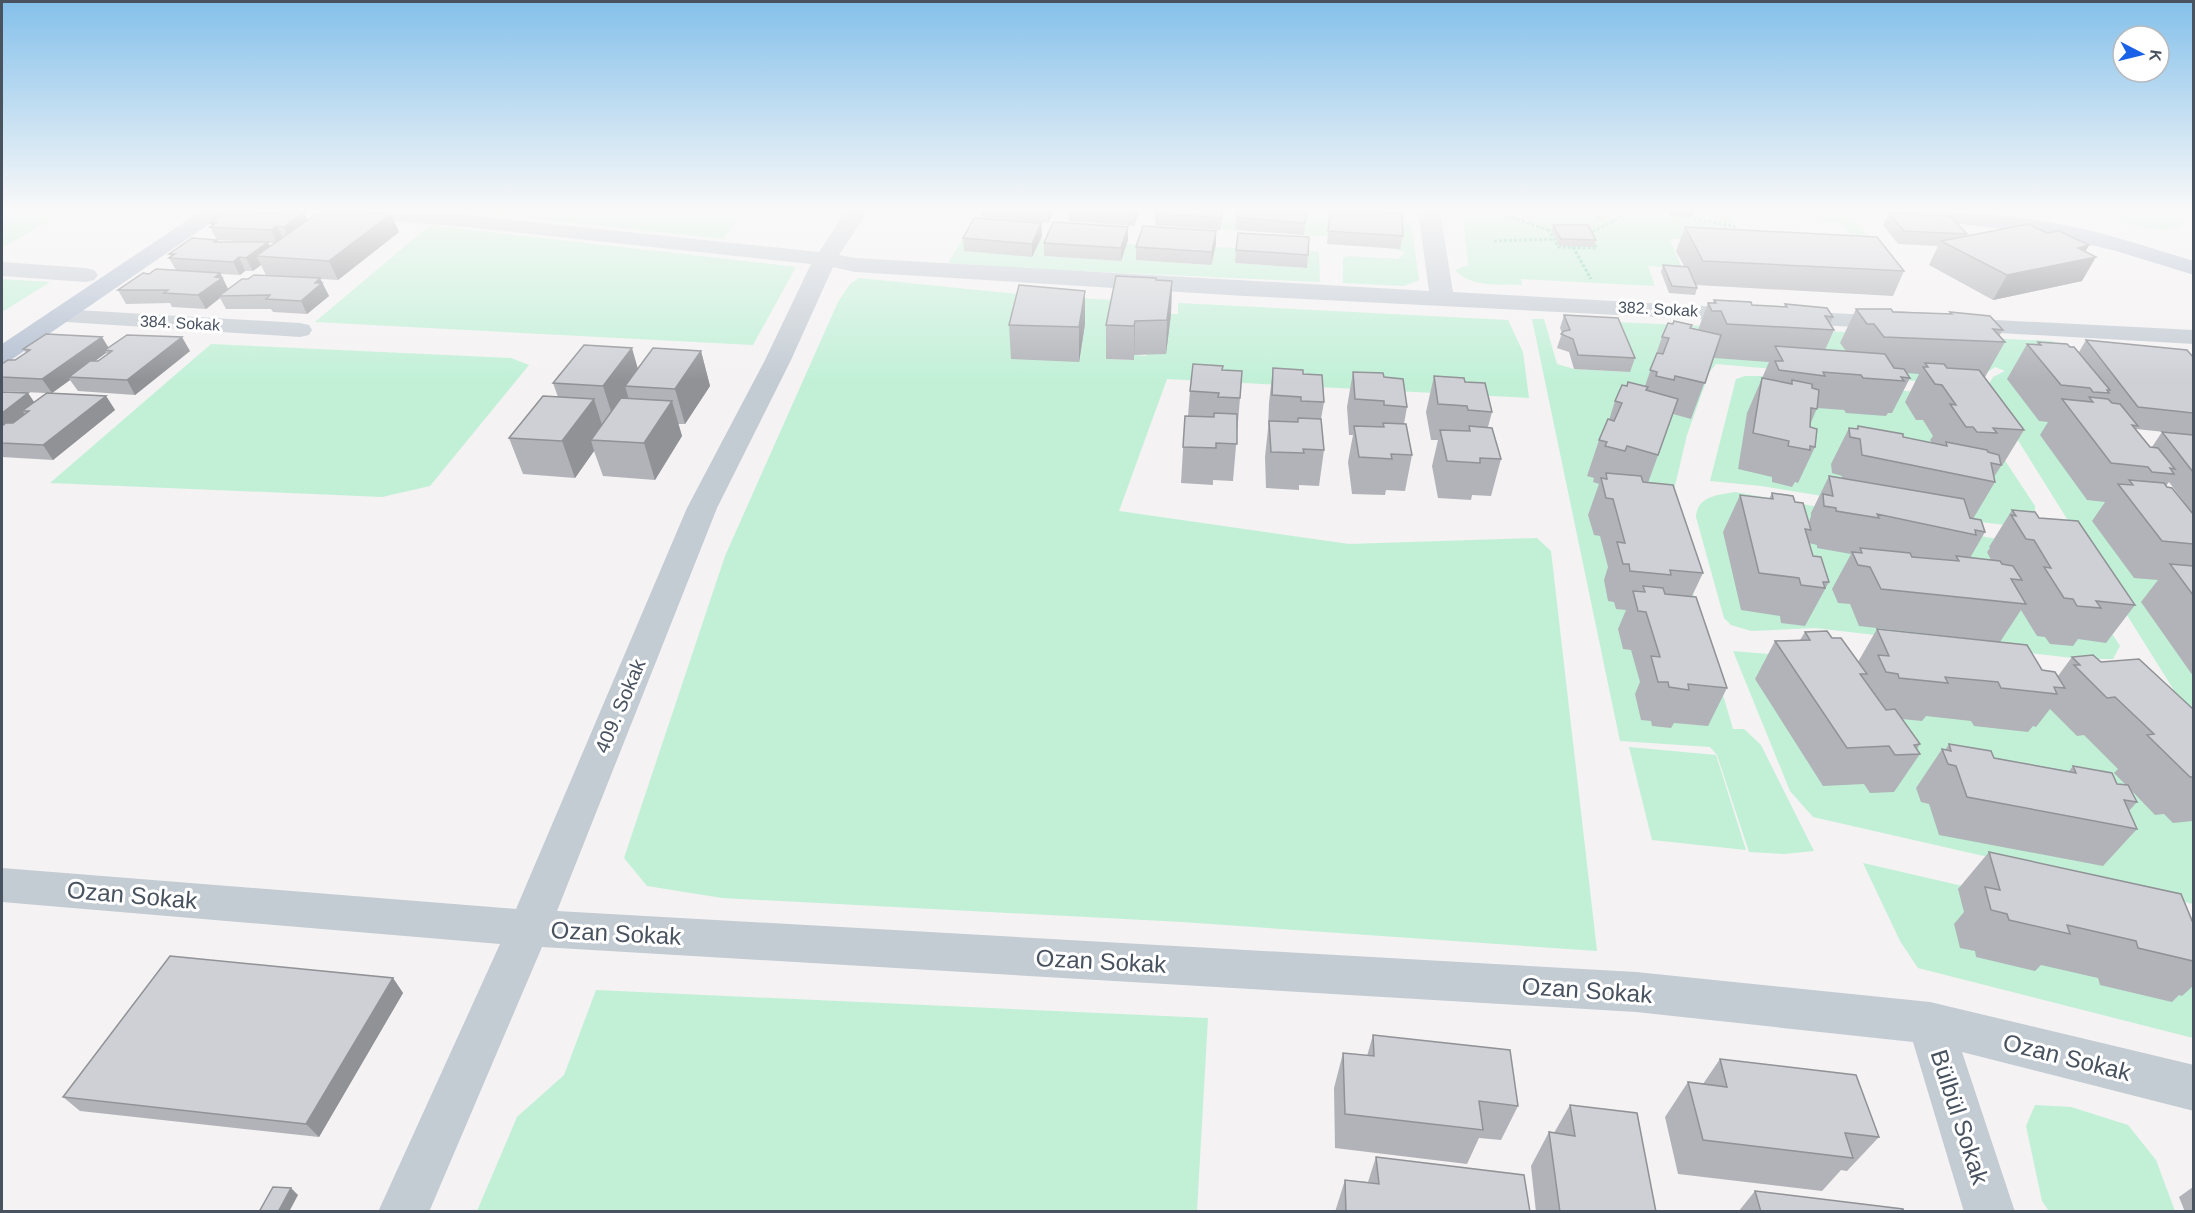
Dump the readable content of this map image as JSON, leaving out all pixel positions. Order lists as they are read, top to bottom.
{
  "streets": {
    "street": [
      "382. Sokak",
      "384. Sokak",
      "409. Sokak",
      "Ozan Sokak",
      "Bülbül Sokak"
    ]
  },
  "crossings": [
    ["409. Sokak", "Ozan Sokak"],
    ["Ozan Sokak", "Bülbül Sokak"]
  ],
  "north": "right"
}
